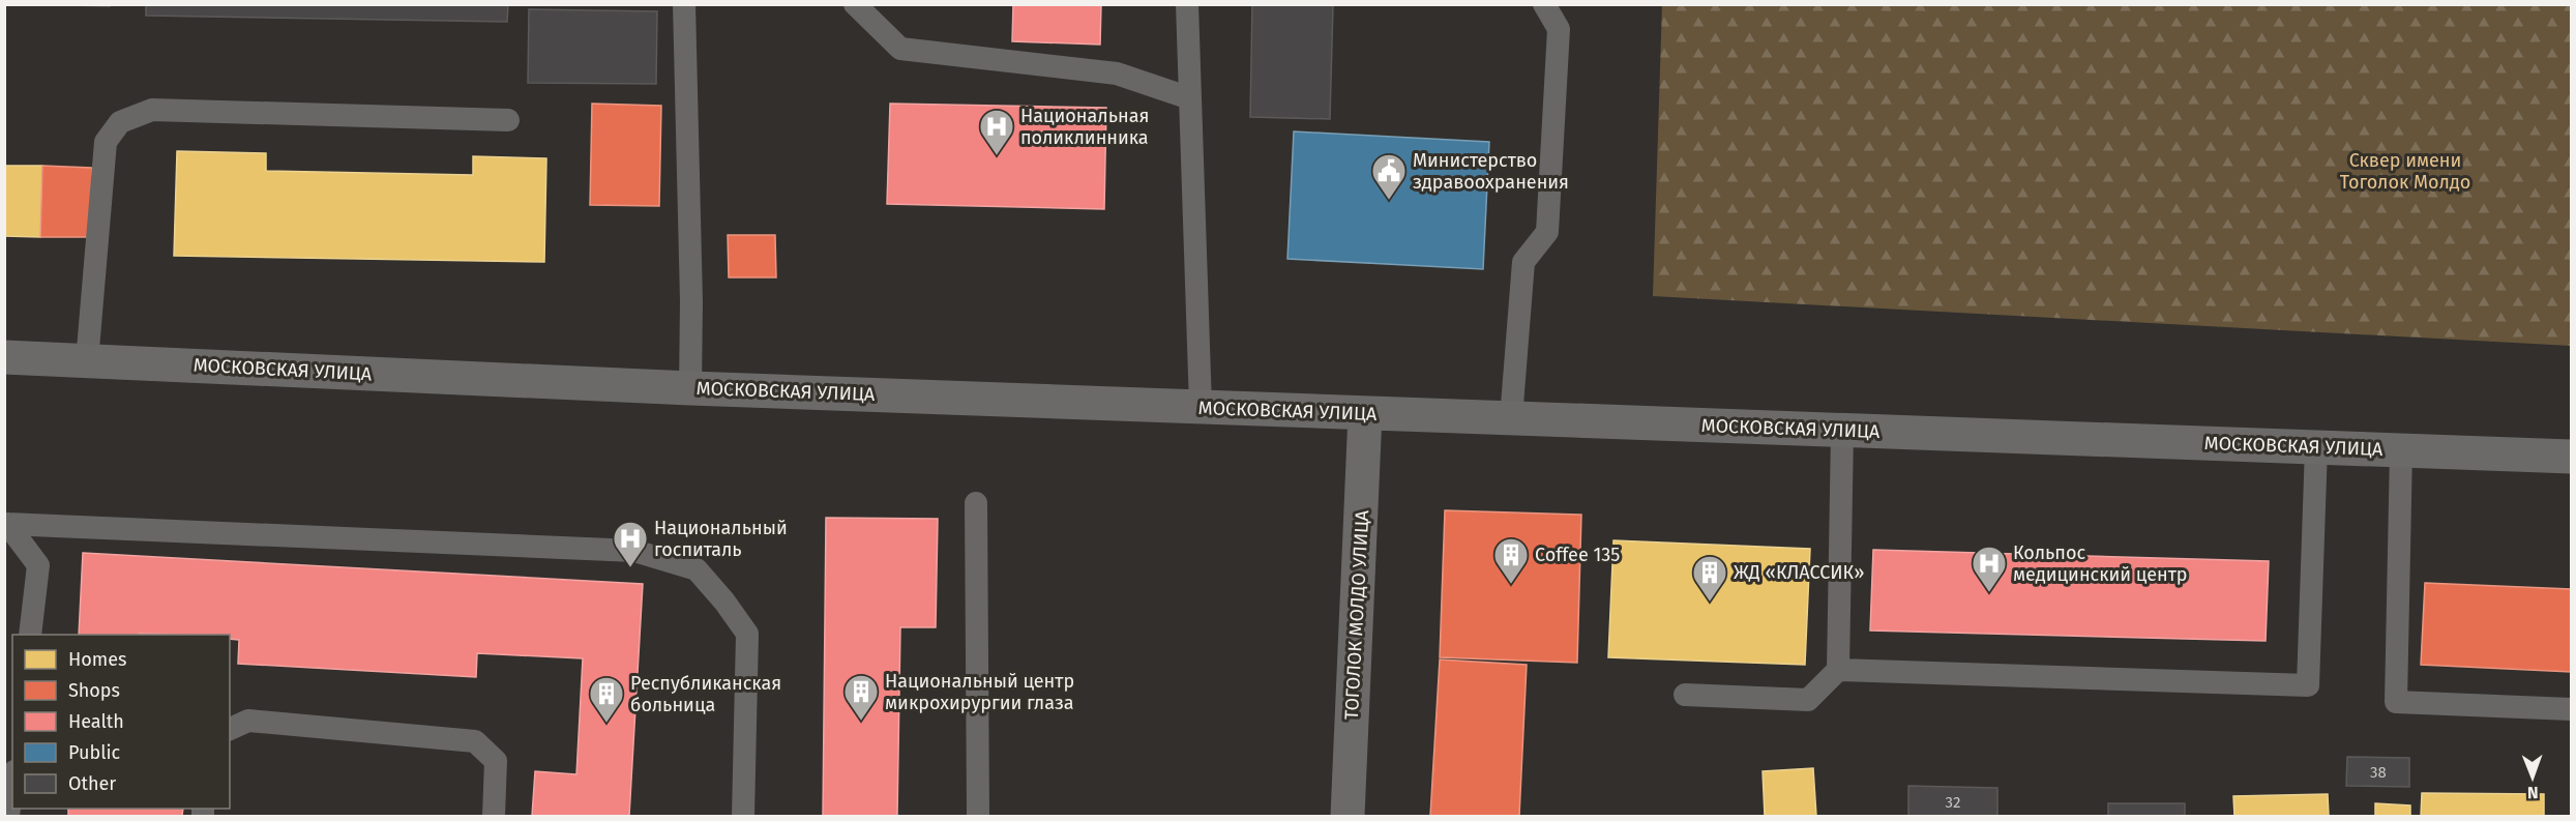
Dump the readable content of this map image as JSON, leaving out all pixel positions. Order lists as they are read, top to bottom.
{
  "streets": {
    "main road": ["МОСКОВСКАЯ УЛИЦА", "ТОГОЛОК МОЛДО УЛИЦА"]
  },
  "crossings": [
    ["МОСКОВСКАЯ УЛИЦА", "ТОГОЛОК МОЛДО УЛИЦА"]
  ],
  "parks": ["Сквер имени Тоголок Молдо"],
  "places": {
    "hospital": ["Национальная поликлинника", "Национальный госпиталь", "Кольпос медицинский центр"],
    "public building": ["Министерство здравоохранения"],
    "building": [
      "Coffee 135",
      "ЖД «КЛАССИК»",
      "Национальный центр микрохирургии глаза",
      "Республиканская больница"
    ]
  },
  "house_numbers": ["38", "32"],
  "legend": [
    "Homes",
    "Shops",
    "Health",
    "Public",
    "Other"
  ],
  "north": "bottom"
}
